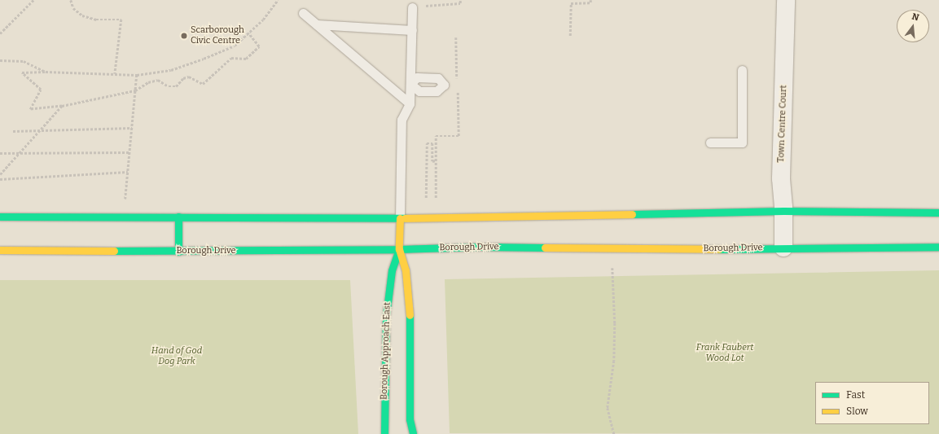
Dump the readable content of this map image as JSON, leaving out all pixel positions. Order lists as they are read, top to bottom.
{
  "streets": {
    "street": ["Town Centre Court", "Borough Drive", "Borough Approach East"]
  },
  "crossings": [
    ["Town Centre Court", "Borough Drive"],
    ["Borough Drive", "Borough Approach East"]
  ],
  "parks": ["Frank Faubert Wood Lot", "Hand of God Dog Park"],
  "places": ["Scarborough Civic Centre"],
  "legend": ["Fast", "Slow"],
  "north": "top"
}
